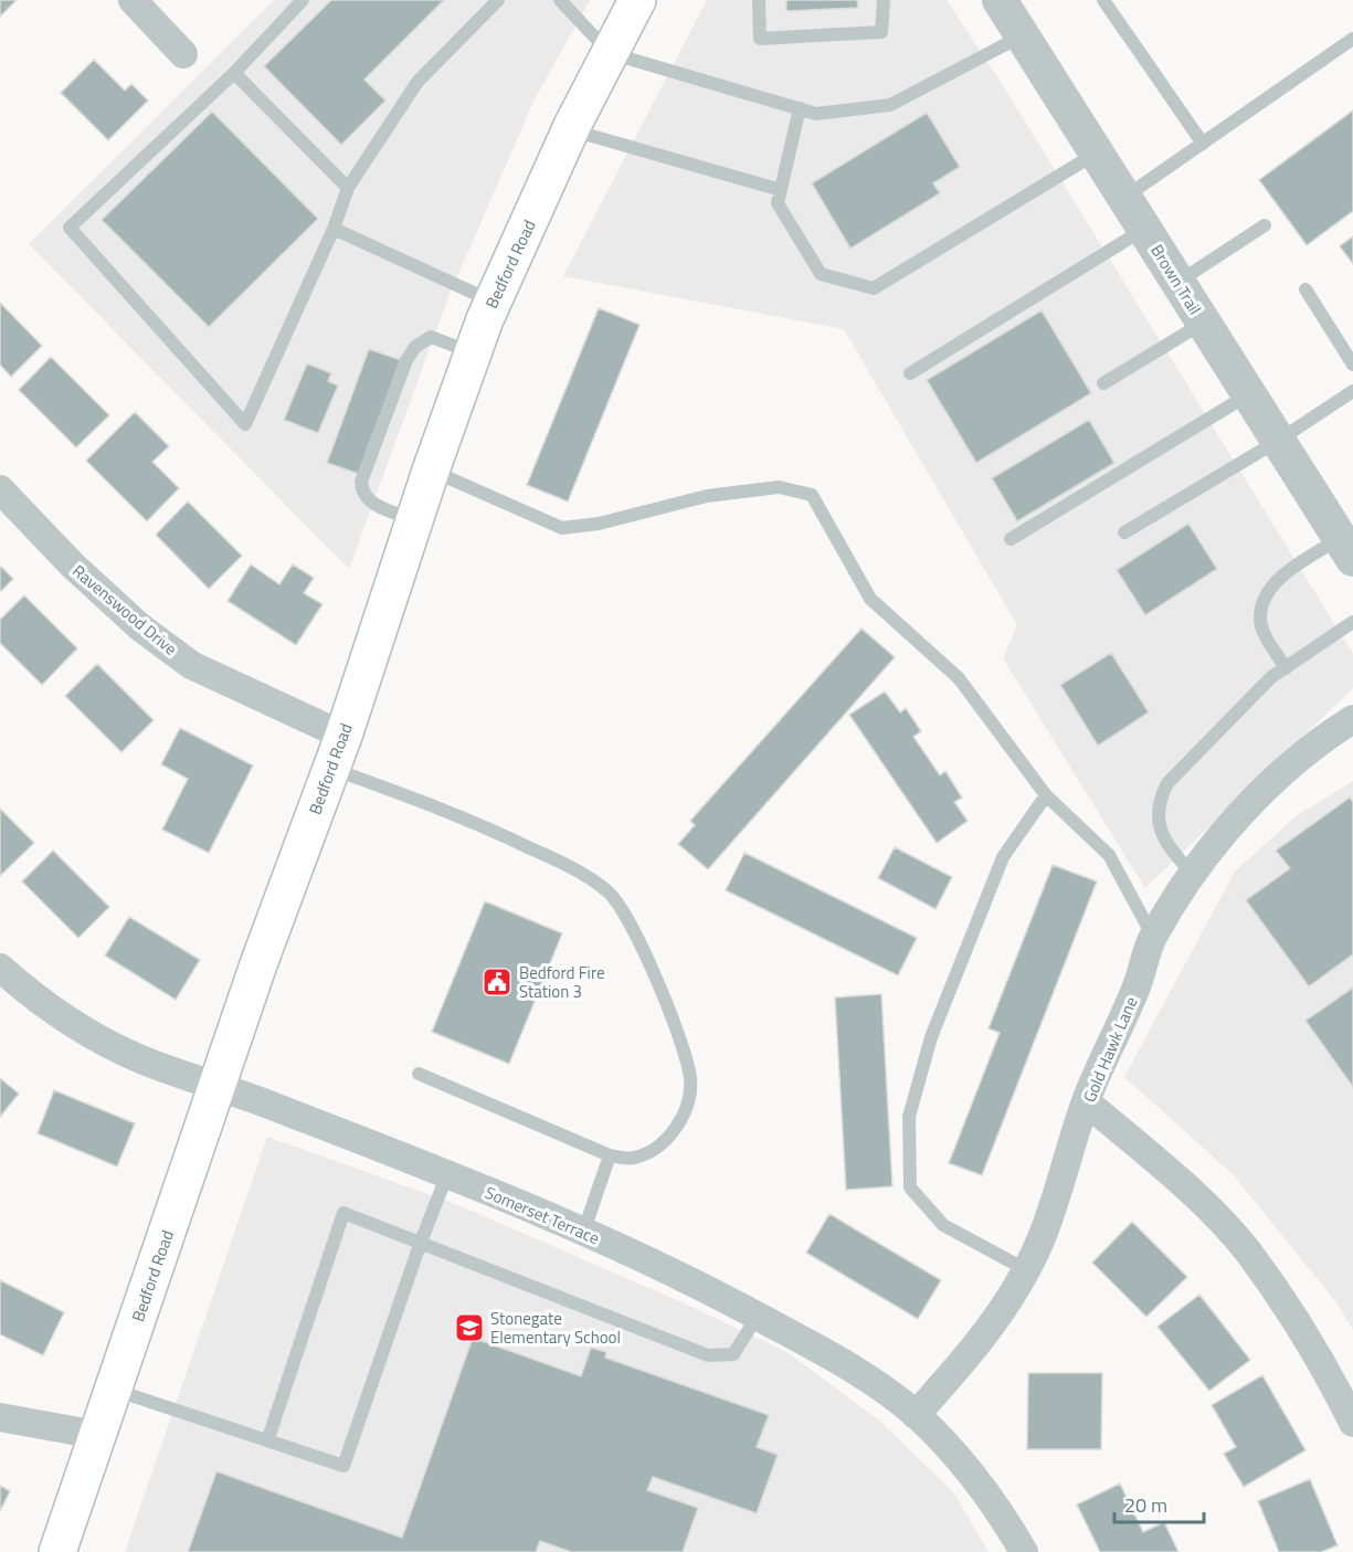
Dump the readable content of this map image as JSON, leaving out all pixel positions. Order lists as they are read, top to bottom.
{
  "streets": {
    "main road": ["Bedford Road"],
    "street": [
      "Brown Trail",
      "Ravenswood Drive",
      "Gold Hawk Lane",
      "Somerset Terrace"
    ]
  },
  "crossings": [
    ["Bedford Road", "Ravenswood Drive"],
    ["Bedford Road", "Somerset Terrace"],
    ["Gold Hawk Lane", "Somerset Terrace"]
  ],
  "places": {
    "public building": ["Bedford Fire Station 3"],
    "school or university": ["Stonegate Elementary School"]
  },
  "scale_bar": "20 m"
}
